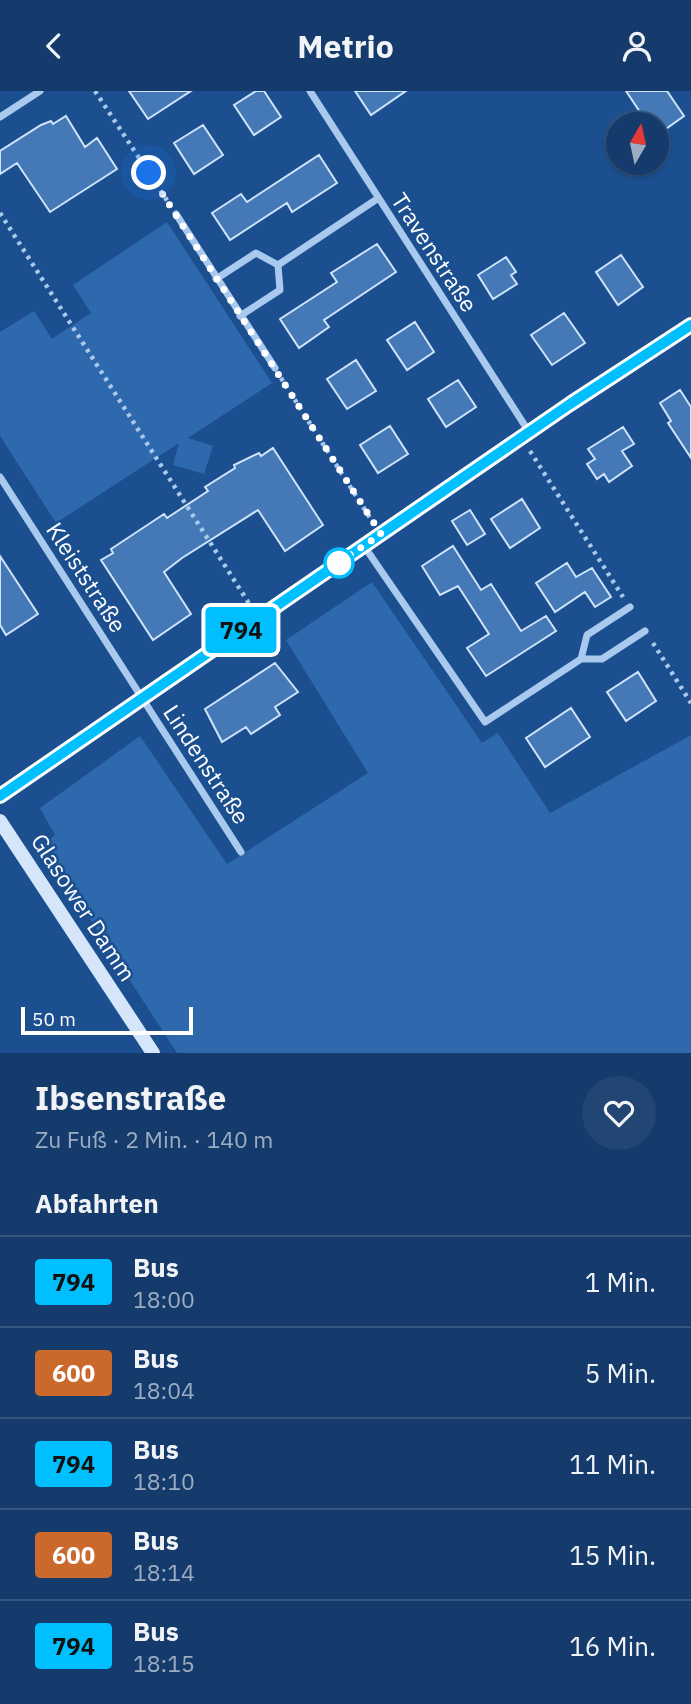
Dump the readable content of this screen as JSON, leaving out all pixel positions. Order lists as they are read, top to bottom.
{
  "streets": {
    "street": [
      "Travenstraße",
      "Kleiststraße",
      "Lindenstraße",
      "Glasower Damm"
    ]
  },
  "crossings": [
    ["Kleiststraße", "Lindenstraße"]
  ],
  "lines": ["bus line 794"],
  "scale_bar": "50 m",
  "north": "top",
  "page": {
    "header": "Metrio",
    "on_map": "794",
    "scale": "50 m",
    "heading": [
      ["Ibsenstraße", "Zu Fuß · 2 Min. · 140 m"],
      "Abfahrten"
    ],
    "list": [
      {
        "mark": "794",
        "name": "Bus",
        "note": "18:00",
        "value": "1 Min."
      },
      {
        "mark": "600",
        "name": "Bus",
        "note": "18:04",
        "value": "5 Min."
      },
      {
        "mark": "794",
        "name": "Bus",
        "note": "18:10",
        "value": "11 Min."
      },
      {
        "mark": "600",
        "name": "Bus",
        "note": "18:14",
        "value": "15 Min."
      },
      {
        "mark": "794",
        "name": "Bus",
        "note": "18:15",
        "value": "16 Min."
      }
    ]
  }
}
